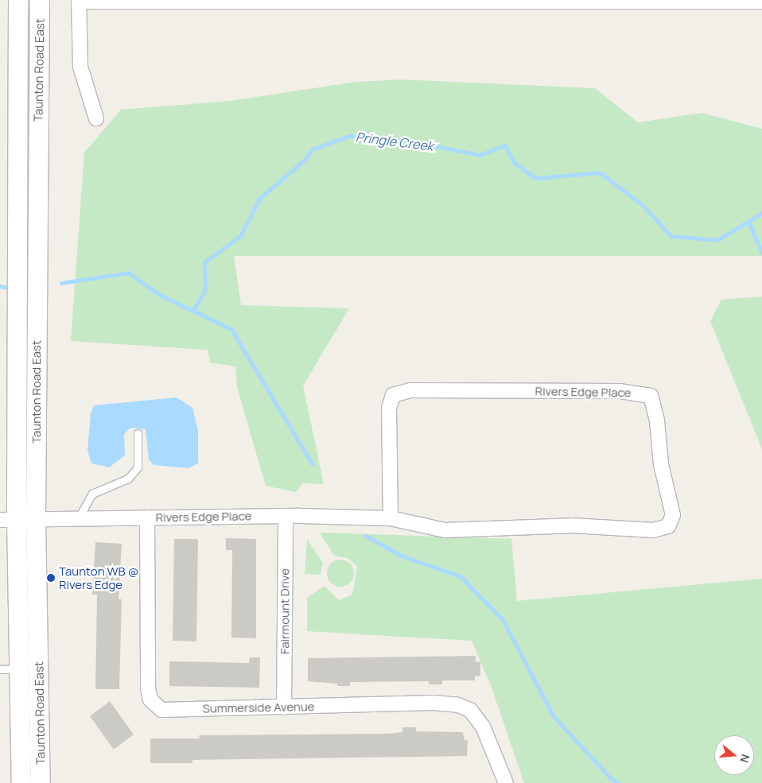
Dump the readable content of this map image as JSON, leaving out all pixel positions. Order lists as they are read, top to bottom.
{
  "streets": {
    "main road": ["Taunton Road East"],
    "street": ["Rivers Edge Place", "Fairmount Drive", "Summerside Avenue"]
  },
  "crossings": [
    ["Taunton Road East", "Rivers Edge Place"],
    ["Rivers Edge Place", "Fairmount Drive"],
    ["Rivers Edge Place", "Summerside Avenue"],
    ["Fairmount Drive", "Summerside Avenue"]
  ],
  "water": ["Pringle Creek"],
  "places": ["Taunton WB @ Rivers Edge"],
  "north": "right"
}
